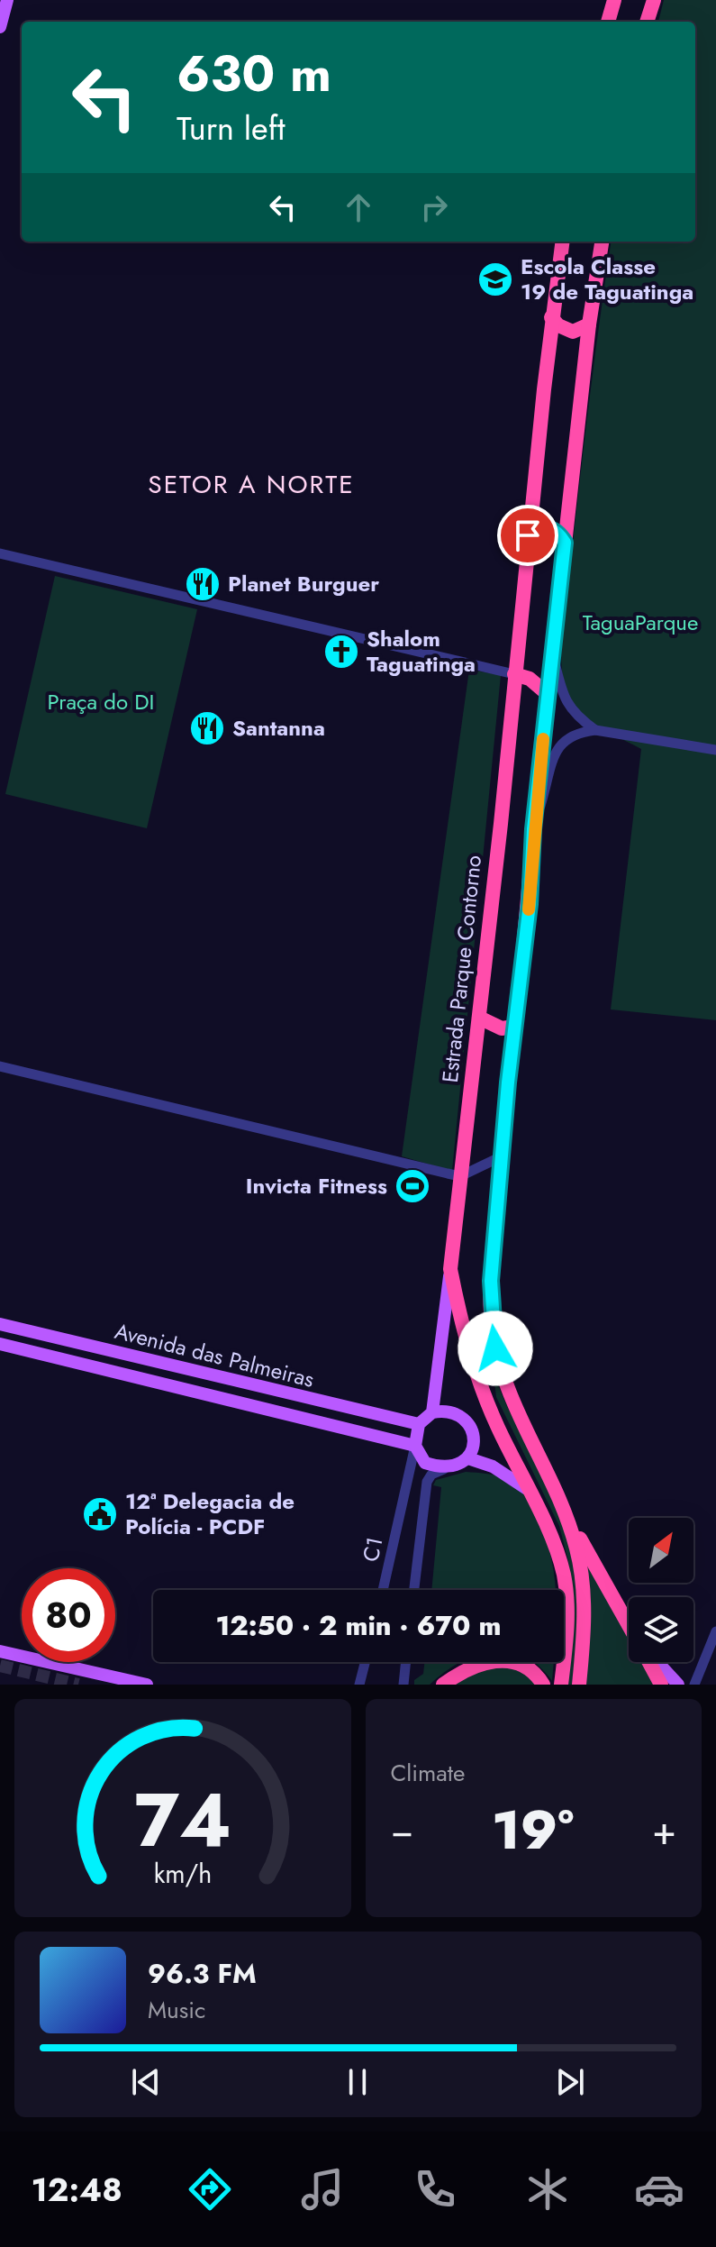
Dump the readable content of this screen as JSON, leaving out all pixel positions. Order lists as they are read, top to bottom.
{
  "streets": {
    "highway": ["Estrada Parque Contorno"],
    "main road": ["Avenida das Palmeiras"],
    "street": ["C1"]
  },
  "crossings": [
    ["Avenida das Palmeiras", "C1"]
  ],
  "districts": ["SETOR A NORTE"],
  "parks": ["TaguaParque", "Praça do DI"],
  "places": {
    "school or university": ["Escola Classe 19 de Taguatinga"],
    "restaurant": ["Planet Burguer", "Santanna"],
    "church": ["Shalom Taguatinga"],
    "sports": ["Invicta Fitness"],
    "public building": ["12ª Delegacia de Polícia - PCDF"]
  },
  "north": "top right",
  "page": {
    "turn": ["630 m", "Turn left"],
    "limit": "80",
    "trip": "12:50 · 2 min · 670 m",
    "tile": "Climate",
    "heat": ["−", "19°", "+"],
    "song": ["96.3 FM", "Music"],
    "tabs": "12:48",
    "gauge": ["74", "km/h"]
  }
}
